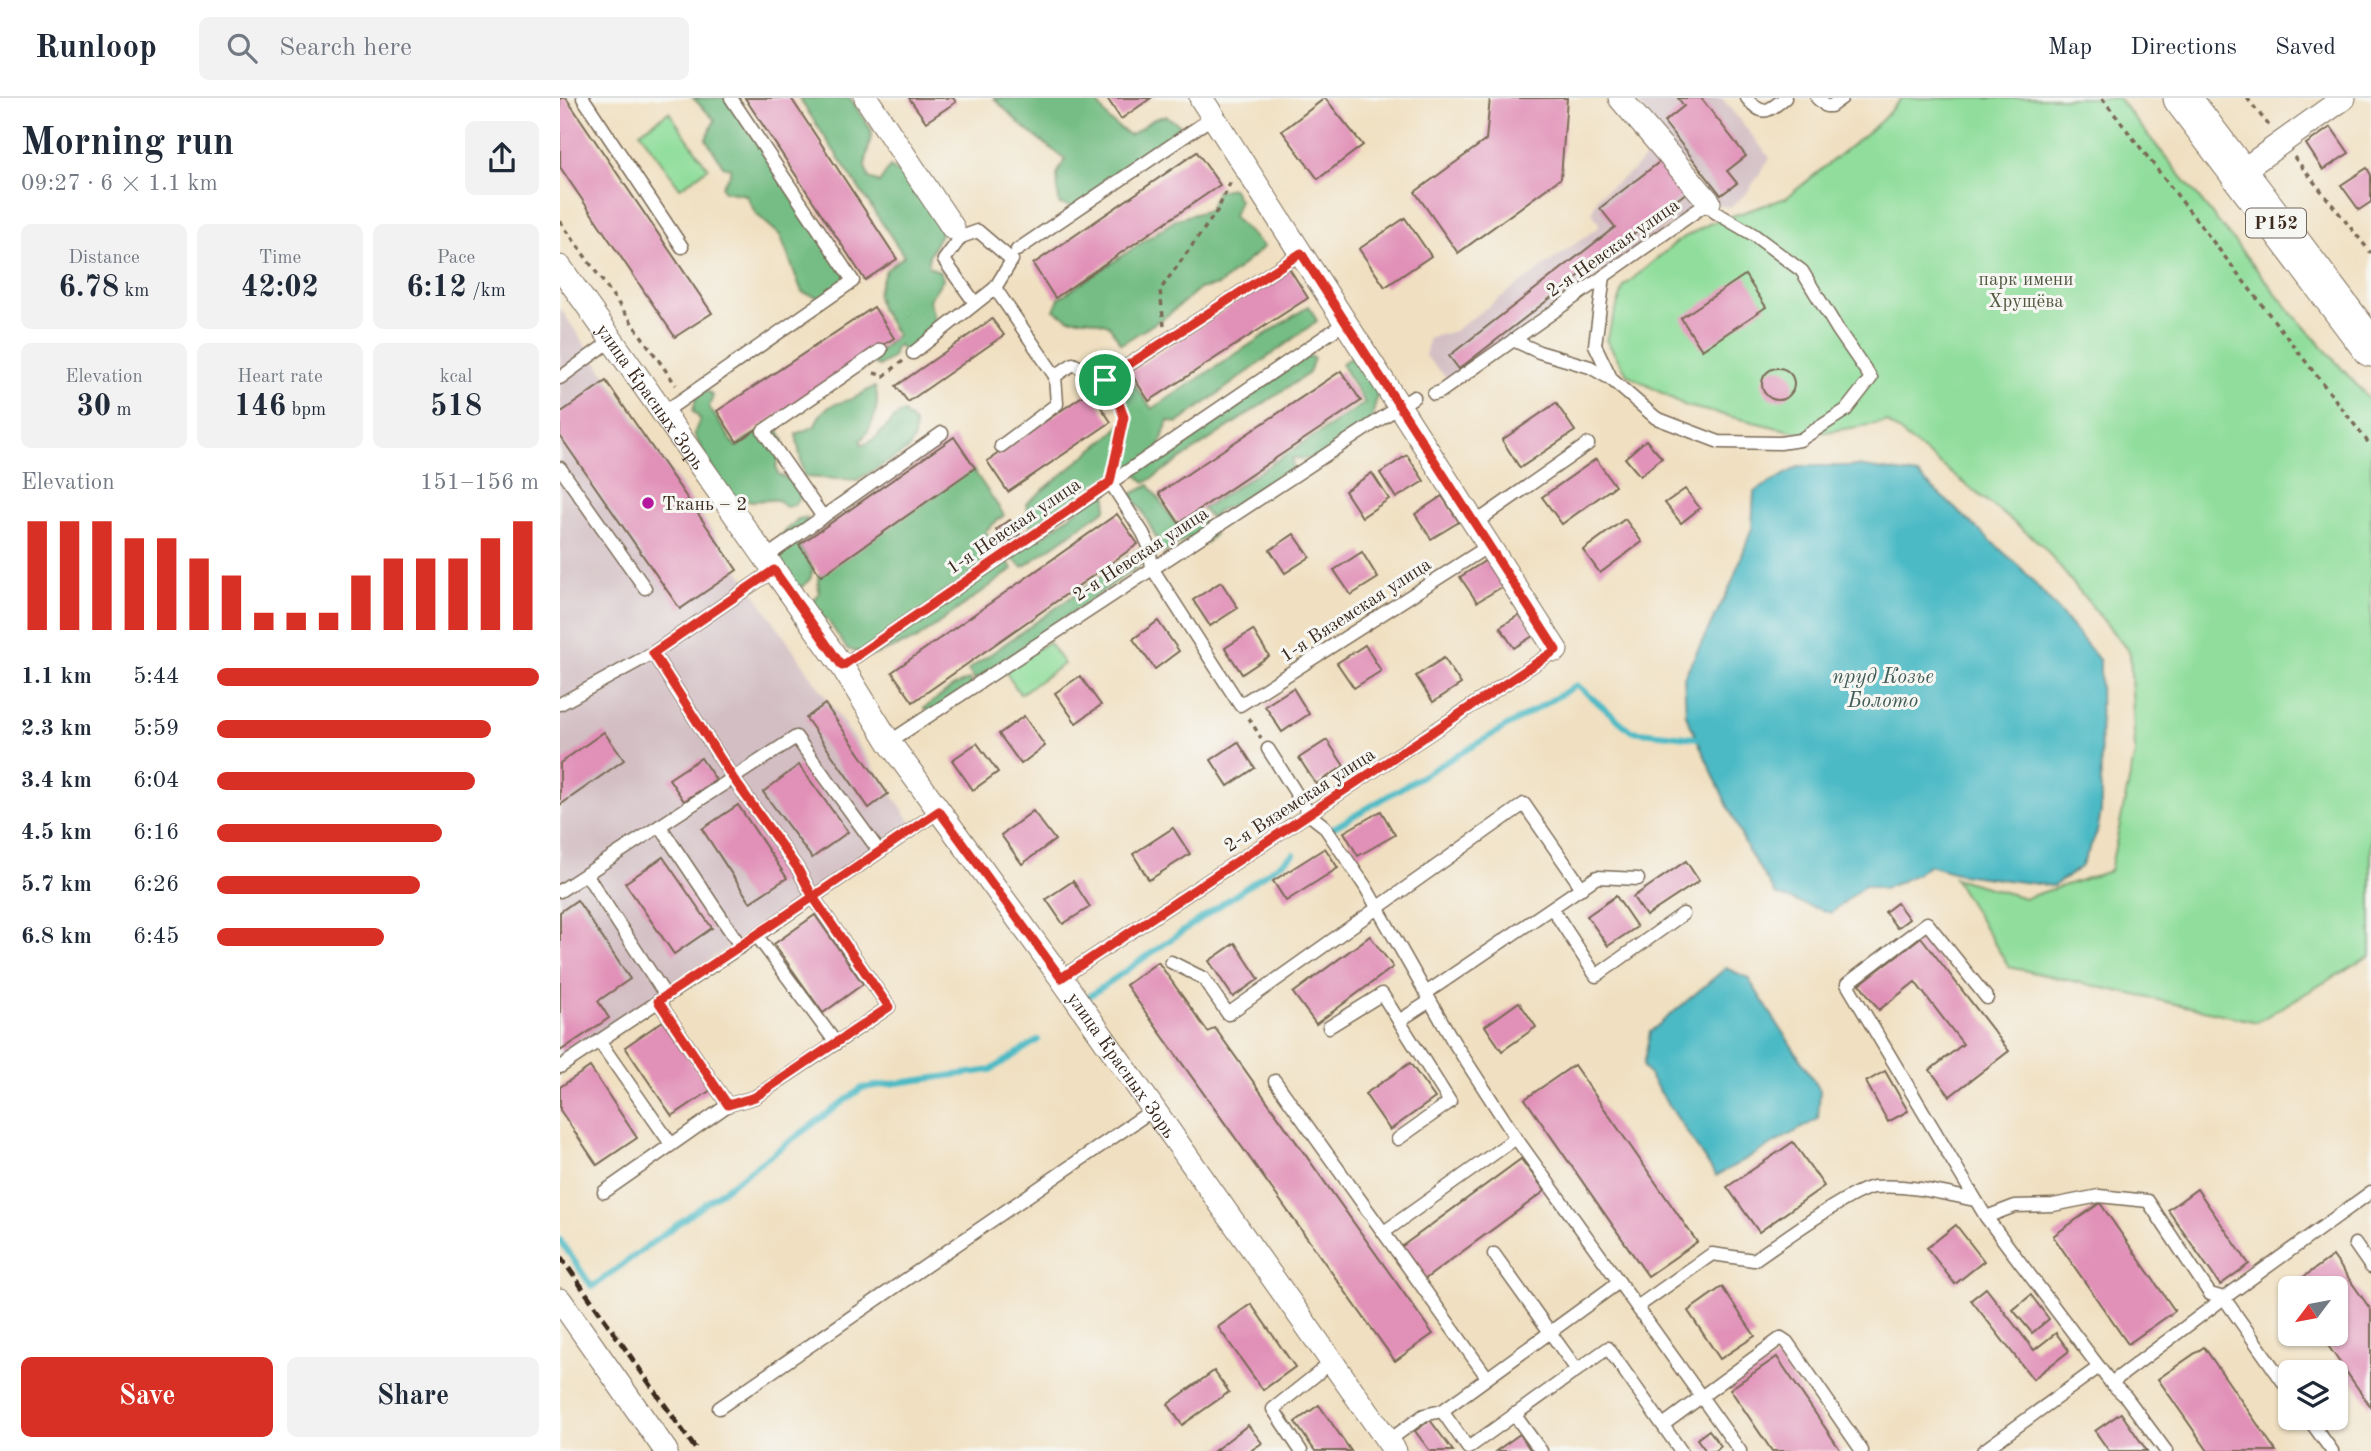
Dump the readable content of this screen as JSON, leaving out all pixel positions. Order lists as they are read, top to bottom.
{
  "streets": {
    "main road": ["Р152"],
    "street": ["улица Красных Зорь"],
    "lane": [
      "2-я Невская улица",
      "1-я Невская улица",
      "1-я Вяземская улица",
      "2-я Вяземская улица"
    ]
  },
  "crossings": [
    ["2-я Невская улица", "улица Красных Зорь"],
    ["улица Красных Зорь", "1-я Невская улица"],
    ["улица Красных Зорь", "2-я Вяземская улица"]
  ],
  "water": ["пруд Козье Болото"],
  "parks": ["парк имени Хрущёва"],
  "places": ["Ткань – 2"],
  "north": "bottom left",
  "page": {
    "header": "Runloop",
    "search": "Search here",
    "nav": ["Map", "Directions", "Saved"],
    "heading": ["Morning run", "09:27 · 6 × 1.1 km"],
    "stats": [
      ["Distance", "6.78 km"],
      ["Time", "42:02"],
      ["Pace", "6:12 /km"],
      ["Elevation", "30 m"],
      ["Heart rate", "146 bpm"],
      ["kcal", "518"]
    ],
    "chart": ["Elevation", "151–156 m"],
    "list": [
      {
        "name": "1.1 km",
        "note": "5:44"
      },
      {
        "name": "2.3 km",
        "note": "5:59"
      },
      {
        "name": "3.4 km",
        "note": "6:04"
      },
      {
        "name": "4.5 km",
        "note": "6:16"
      },
      {
        "name": "5.7 km",
        "note": "6:26"
      },
      {
        "name": "6.8 km",
        "note": "6:45"
      }
    ],
    "buttons": ["Save", "Share"]
  }
}
